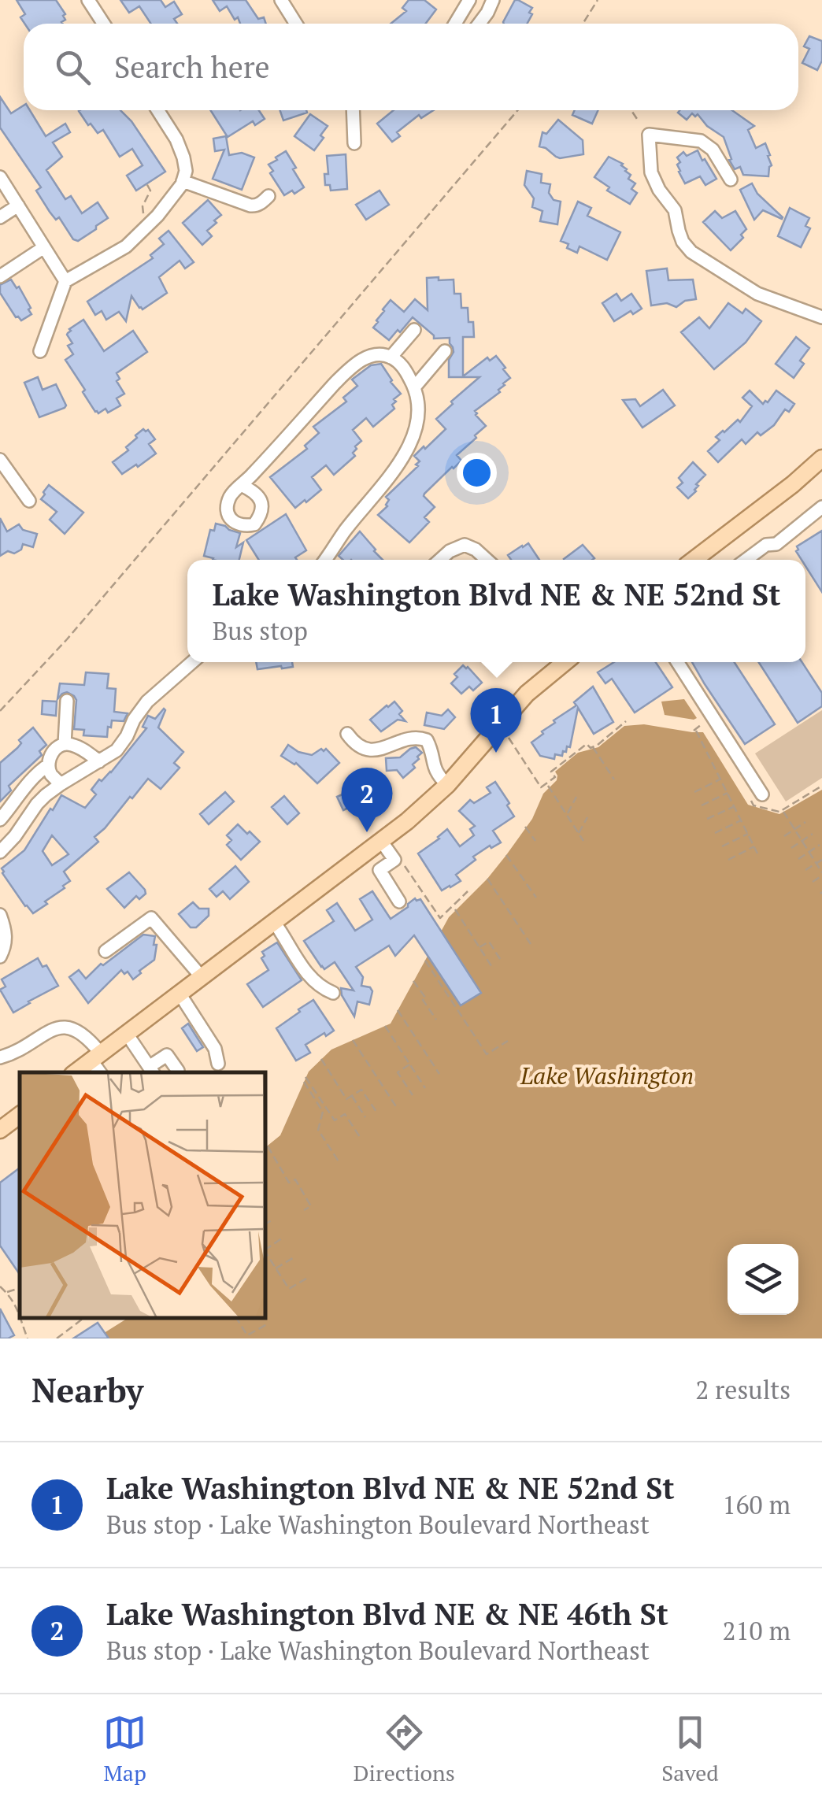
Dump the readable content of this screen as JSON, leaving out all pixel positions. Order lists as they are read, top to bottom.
{
  "water": ["Lake Washington"],
  "page": {
    "search": "Search here",
    "popup": ["Lake Washington Blvd NE & NE 52nd St", "Bus stop"],
    "pins": ["1", "2"],
    "heading": ["Nearby", "2 results"],
    "list": [
      {
        "mark": "1",
        "name": "Lake Washington Blvd NE & NE 52nd St",
        "note": "Bus stop · Lake Washington Boulevard Northeast",
        "value": "160 m"
      },
      {
        "mark": "2",
        "name": "Lake Washington Blvd NE & NE 46th St",
        "note": "Bus stop · Lake Washington Boulevard Northeast",
        "value": "210 m"
      }
    ],
    "nav": ["Map", "Directions", "Saved"]
  }
}
